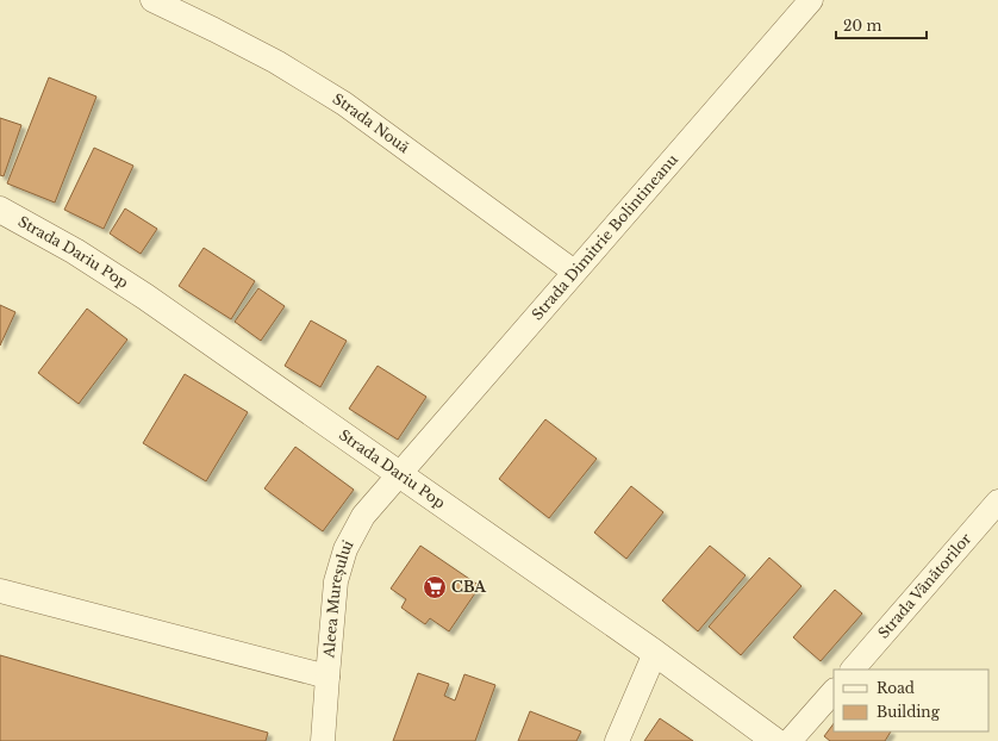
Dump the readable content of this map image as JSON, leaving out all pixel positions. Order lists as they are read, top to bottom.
{
  "streets": {
    "street": [
      "Strada Nouă",
      "Strada Dimitrie Bolintineanu",
      "Strada Dariu Pop",
      "Strada Vânătorilor",
      "Aleea Mureșului"
    ]
  },
  "crossings": [
    ["Strada Nouă", "Strada Dimitrie Bolintineanu"],
    ["Strada Dimitrie Bolintineanu", "Strada Dariu Pop"],
    ["Strada Dimitrie Bolintineanu", "Aleea Mureșului"],
    ["Strada Dariu Pop", "Aleea Mureșului"]
  ],
  "places": {
    "supermarket": ["CBA"]
  },
  "legend": ["Road", "Building"],
  "scale_bar": "20 m"
}
